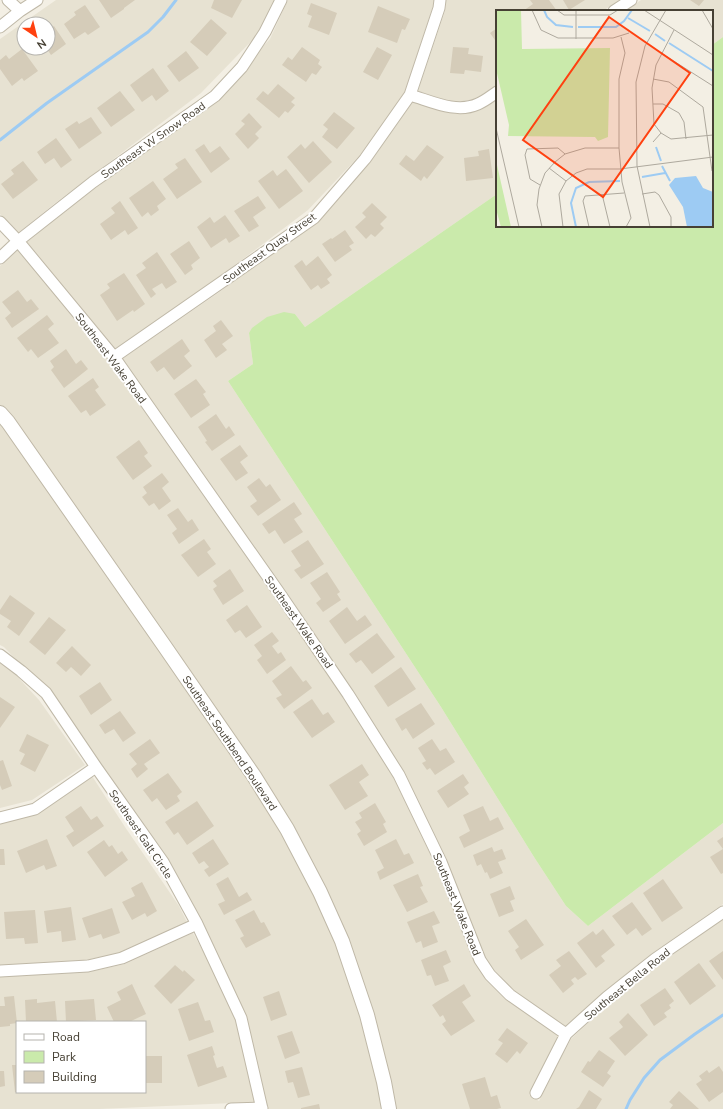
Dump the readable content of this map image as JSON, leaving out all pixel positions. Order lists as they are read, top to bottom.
{
  "streets": {
    "street": [
      "Southeast W Snow Road",
      "Southeast Quay Street",
      "Southeast Wake Road",
      "Southeast Southbend Boulevard",
      "Southeast Galt Circle",
      "Southeast Bella Road"
    ]
  },
  "crossings": [
    ["Southeast W Snow Road", "Southeast Wake Road"],
    ["Southeast Quay Street", "Southeast Wake Road"],
    ["Southeast Wake Road", "Southeast Bella Road"]
  ],
  "legend": ["Road", "Park", "Building"],
  "north": "bottom right"
}
